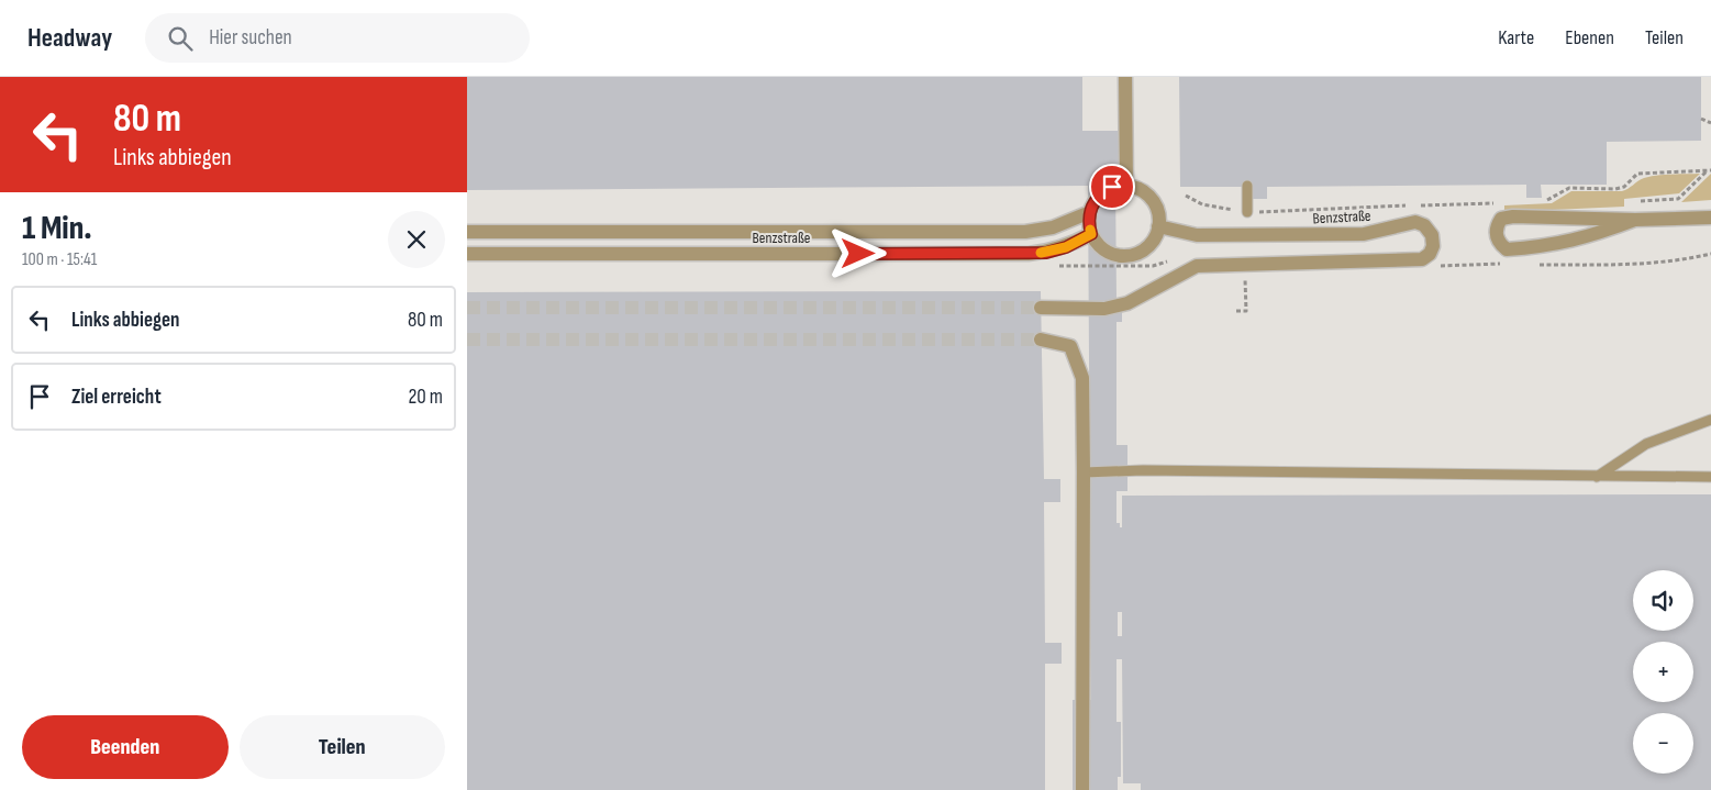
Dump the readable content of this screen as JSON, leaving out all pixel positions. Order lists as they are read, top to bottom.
{
  "streets": {
    "street": ["Benzstraße"]
  },
  "page": {
    "header": "Headway",
    "search": "Hier suchen",
    "nav": ["Karte", "Ebenen", "Teilen"],
    "turn": ["80 m", "Links abbiegen"],
    "heading": ["1 Min.", "100 m · 15:41"],
    "list": [
      {
        "name": "Links abbiegen",
        "value": "80 m"
      },
      {
        "name": "Ziel erreicht",
        "value": "20 m"
      }
    ],
    "map_buttons": ["+", "−"],
    "buttons": ["Beenden", "Teilen"]
  }
}
